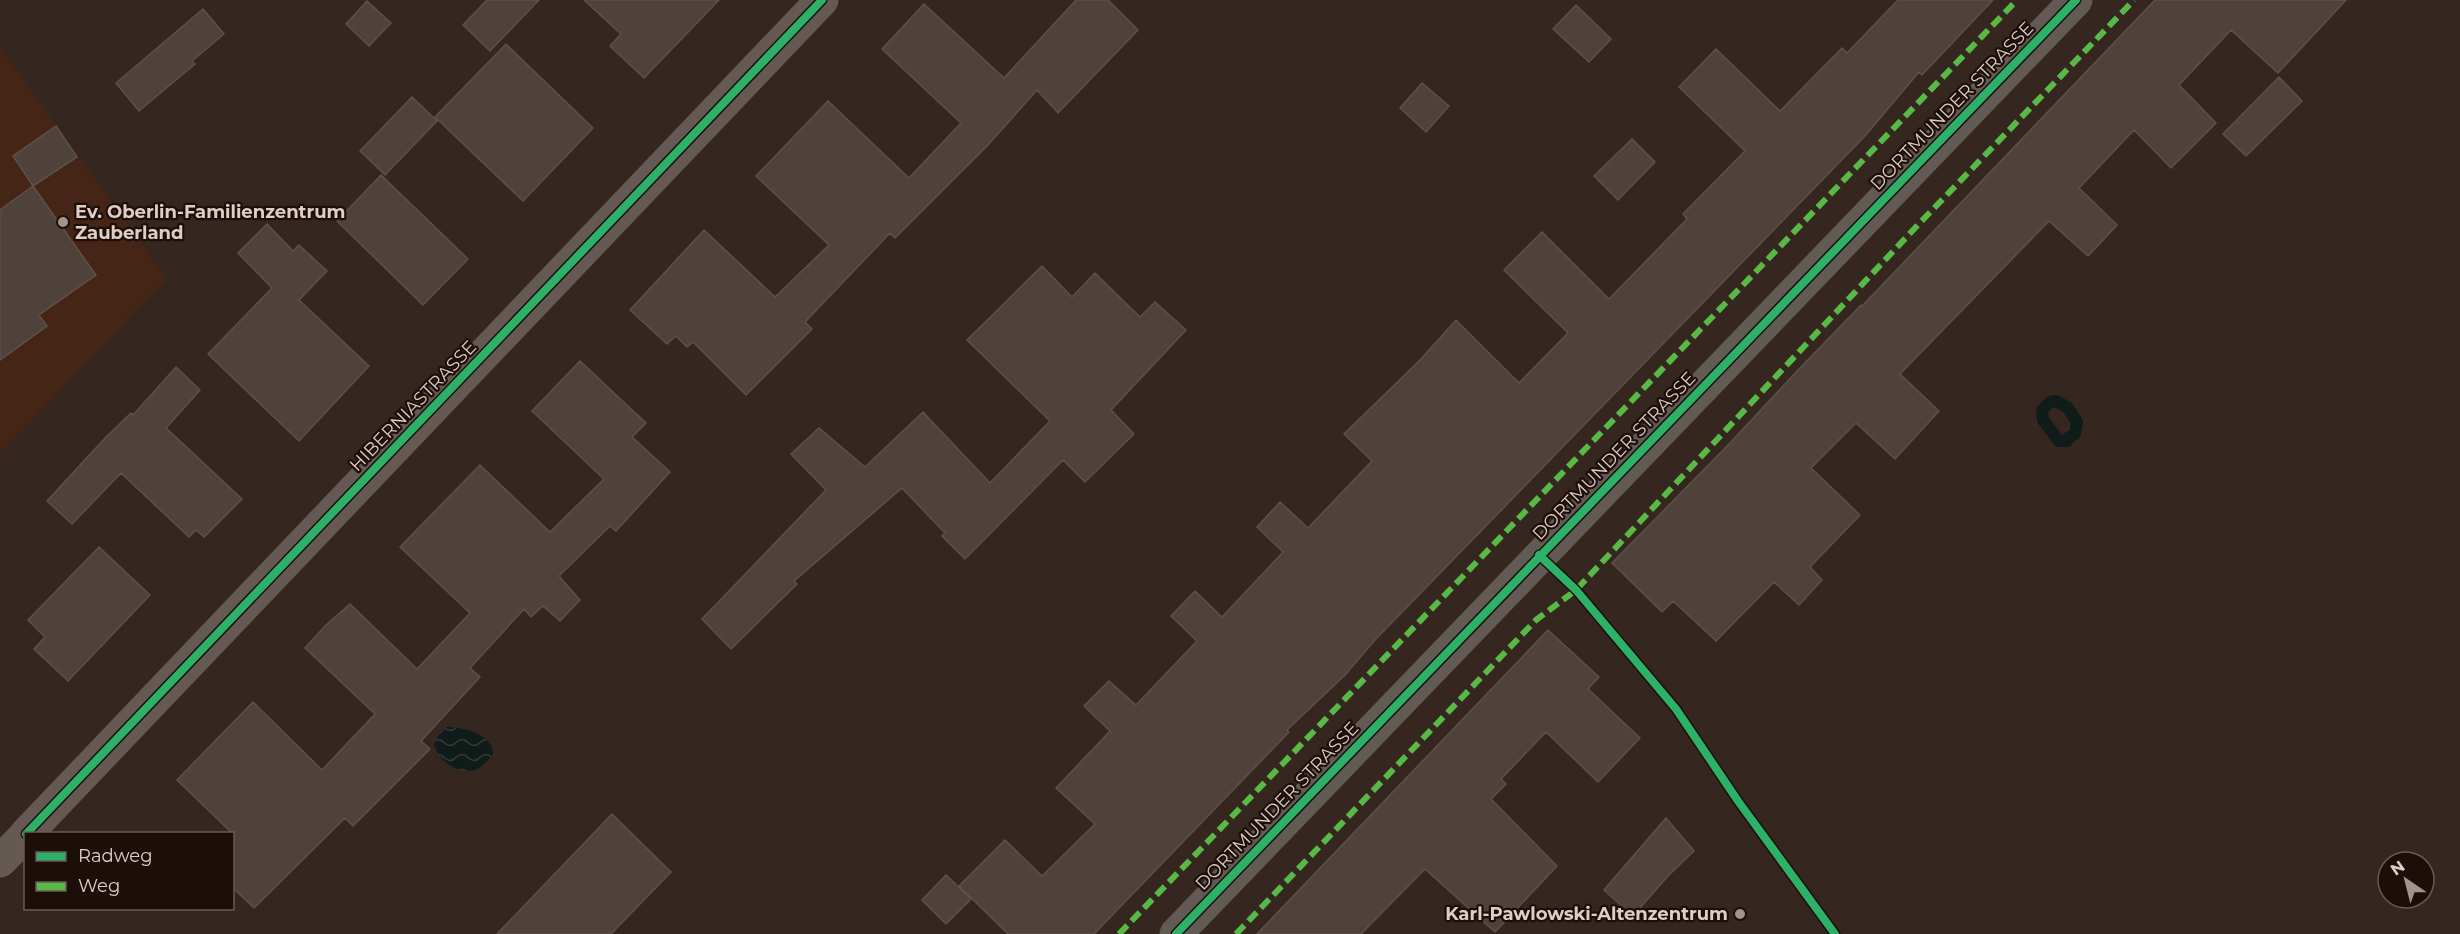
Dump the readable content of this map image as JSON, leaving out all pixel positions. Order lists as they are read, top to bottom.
{
  "streets": {
    "street": ["DORTMUNDER STRASSE", "HIBERNIASTRASSE"]
  },
  "places": ["Ev. Oberlin-Familienzentrum Zauberland", "Karl-Pawlowski-Altenzentrum"],
  "legend": ["Radweg", "Weg"],
  "north": "top left"
}
